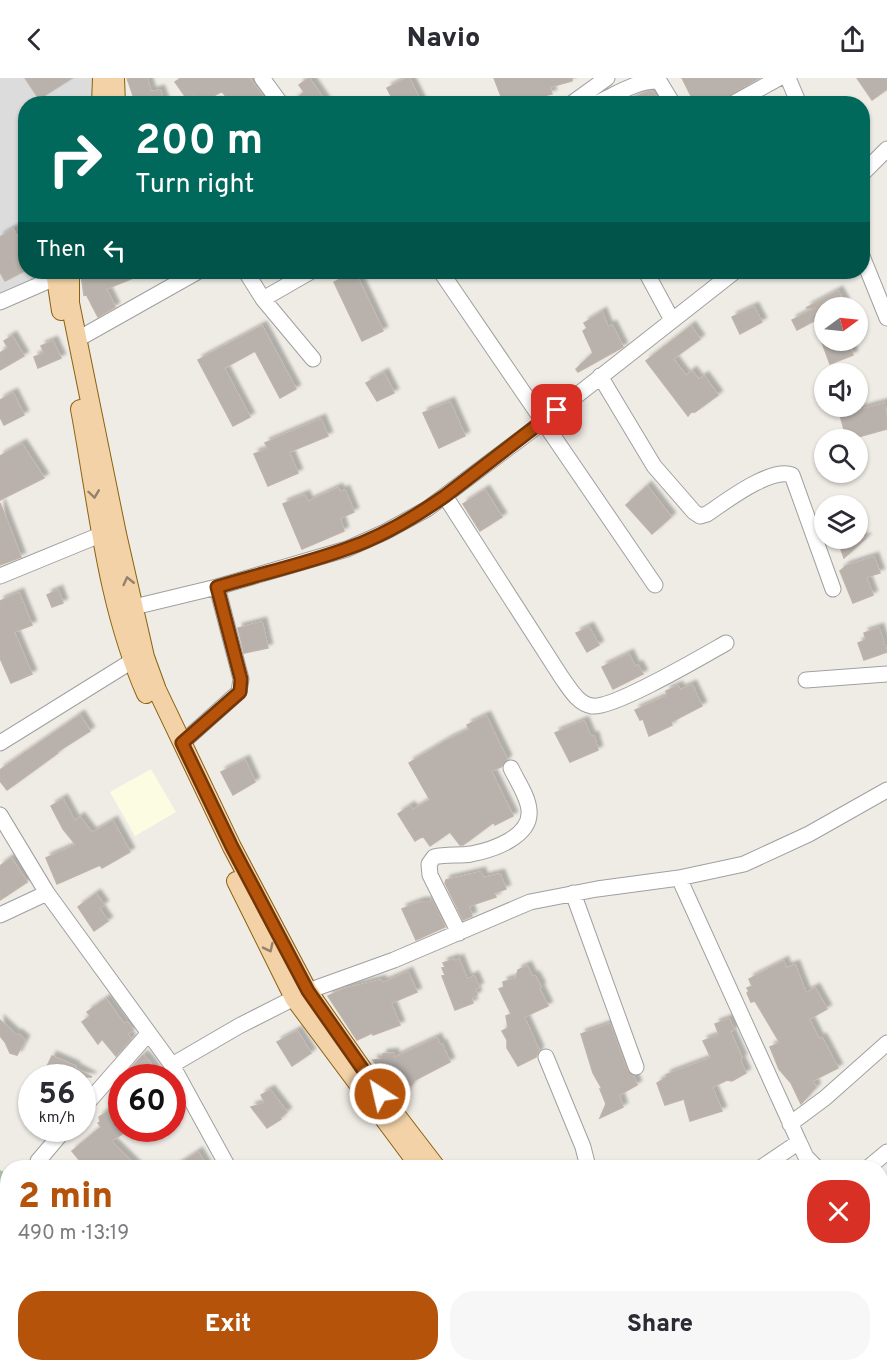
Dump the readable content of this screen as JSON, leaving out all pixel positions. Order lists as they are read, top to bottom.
{
  "north": "right",
  "page": {
    "header": "Navio",
    "turn": ["200 m", "Turn right"],
    "then": "Then",
    "speed": "56 km/h",
    "limit": "60",
    "heading": ["2 min", "490 m · 13:19"],
    "buttons": ["Exit", "Share"]
  }
}
